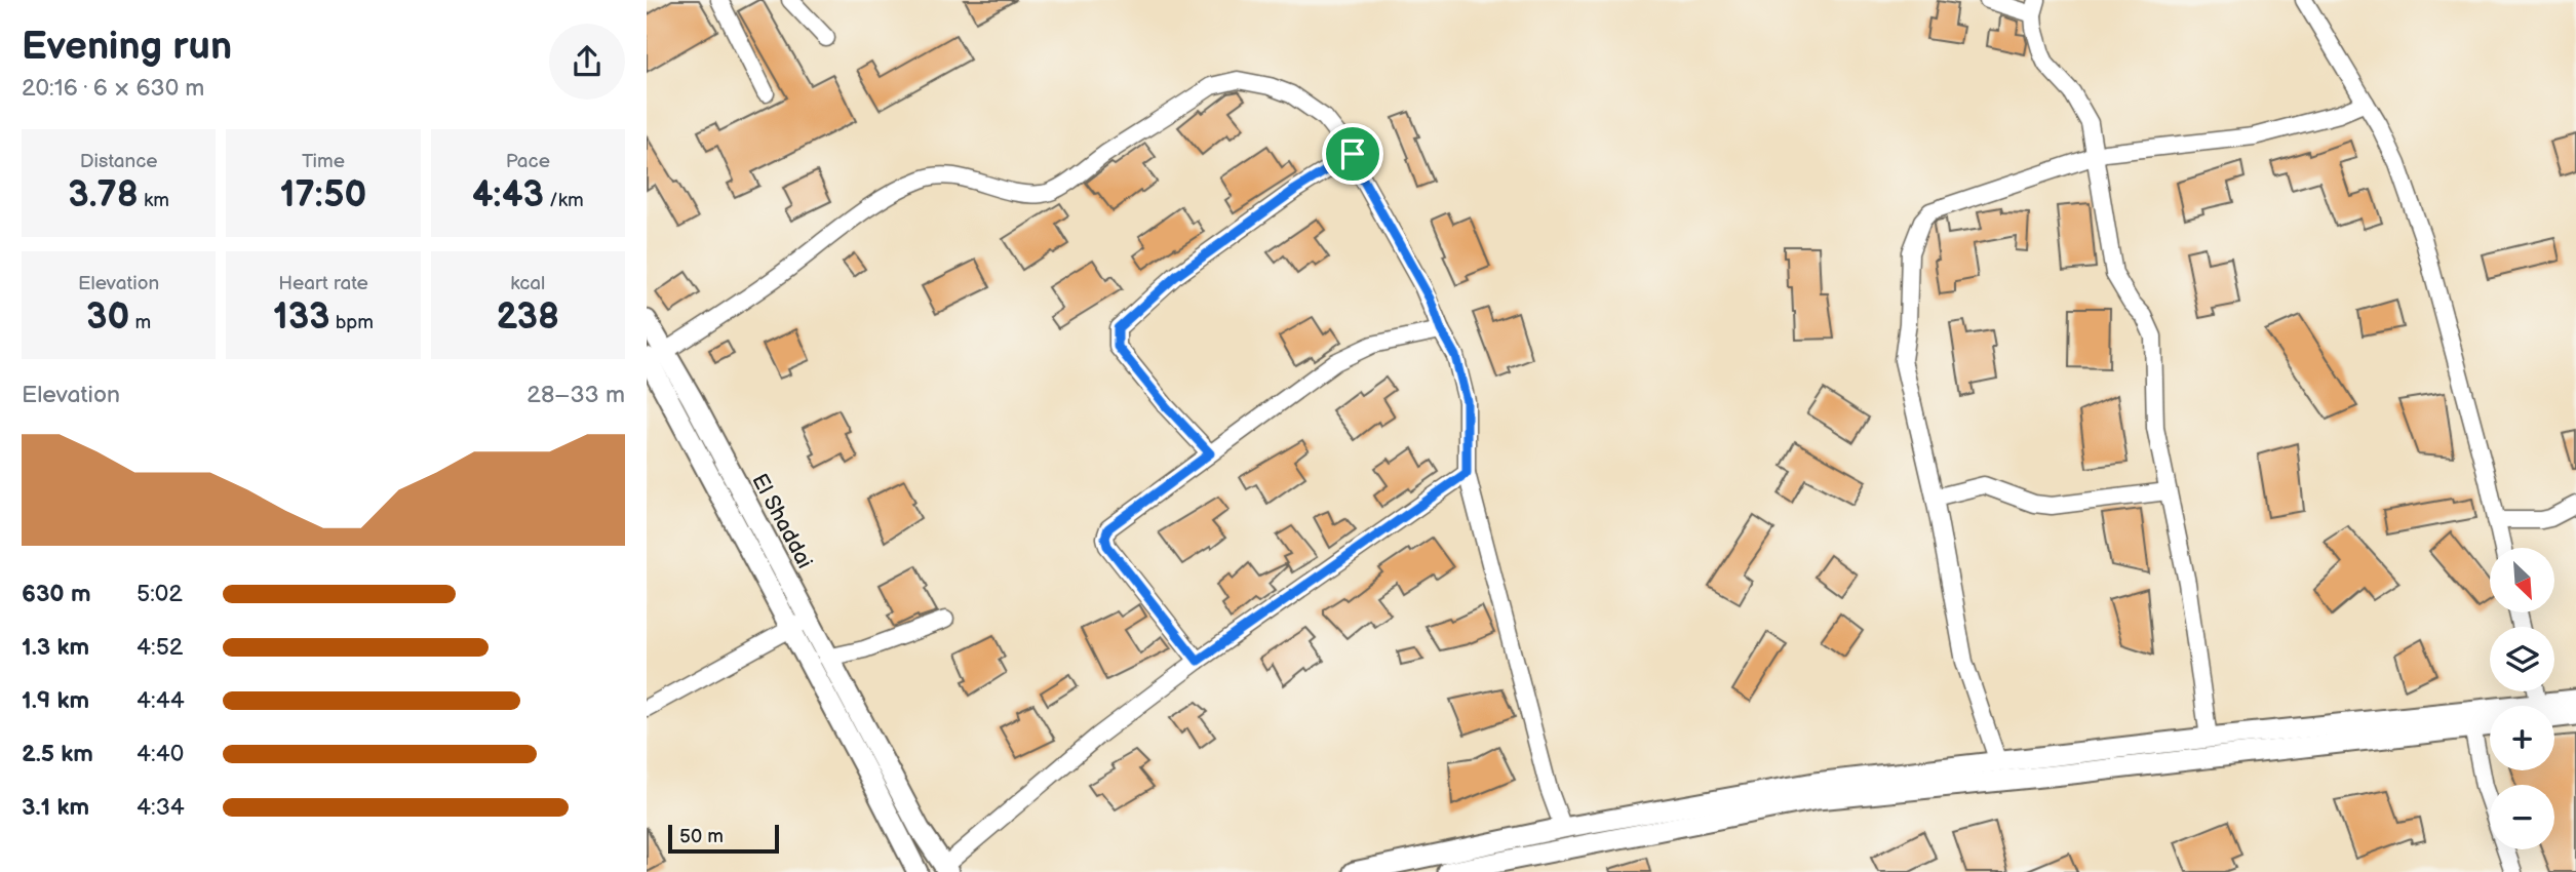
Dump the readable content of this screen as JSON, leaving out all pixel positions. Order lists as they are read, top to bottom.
{
  "scale_bar": "50 m",
  "north": "bottom right",
  "page": {
    "heading": ["Evening run", "20:16 · 6 × 630 m"],
    "stats": [
      ["Distance", "3.78 km"],
      ["Time", "17:50"],
      ["Pace", "4:43 /km"],
      ["Elevation", "30 m"],
      ["Heart rate", "133 bpm"],
      ["kcal", "238"]
    ],
    "chart": ["Elevation", "28–33 m"],
    "map_buttons": ["+", "−"],
    "list": [
      {
        "name": "630 m",
        "note": "5:02"
      },
      {
        "name": "1.3 km",
        "note": "4:52"
      },
      {
        "name": "1.9 km",
        "note": "4:44"
      },
      {
        "name": "2.5 km",
        "note": "4:40"
      },
      {
        "name": "3.1 km",
        "note": "4:34"
      }
    ],
    "scale": "50 m"
  }
}
